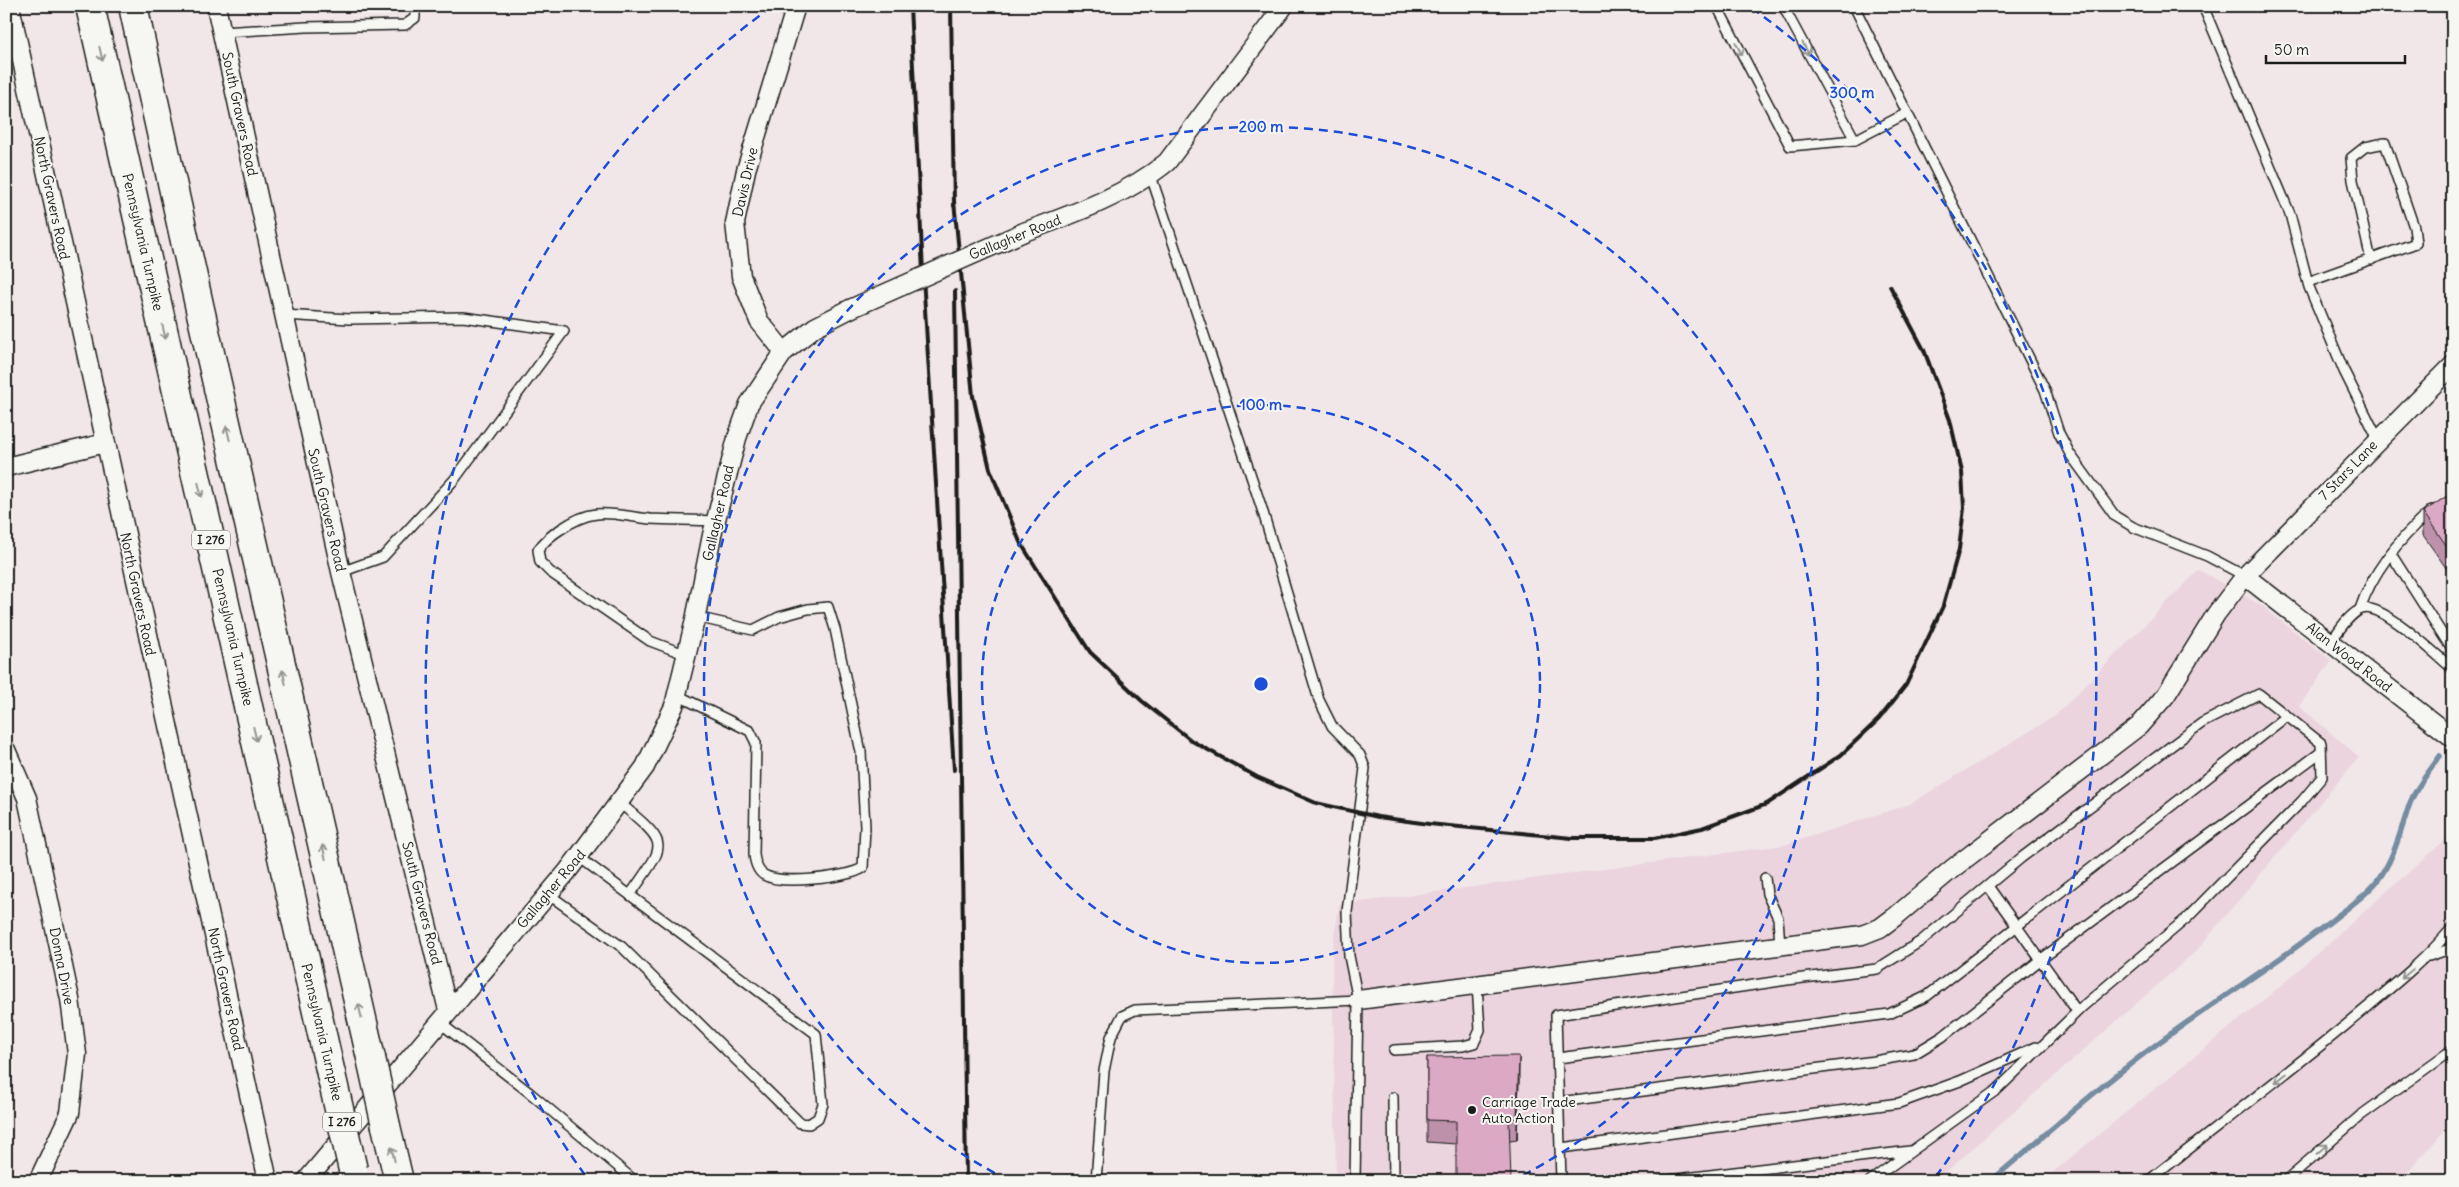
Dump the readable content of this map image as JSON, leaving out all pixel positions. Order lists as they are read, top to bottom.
{
  "streets": {
    "highway": ["Pennsylvania Turnpike", "I 276"],
    "street": [
      "South Gravers Road",
      "Davis Drive",
      "North Gravers Road",
      "Gallagher Road",
      "7 Stars Lane",
      "Alan Wood Road",
      "Donna Drive"
    ]
  },
  "crossings": [
    ["South Gravers Road", "Gallagher Road"],
    ["Davis Drive", "Gallagher Road"],
    ["7 Stars Lane", "Alan Wood Road"]
  ],
  "places": ["Carriage Trade Auto Action"],
  "scale_bar": "50 m",
  "rings": ["300 m", "200 m", "100 m"]
}
